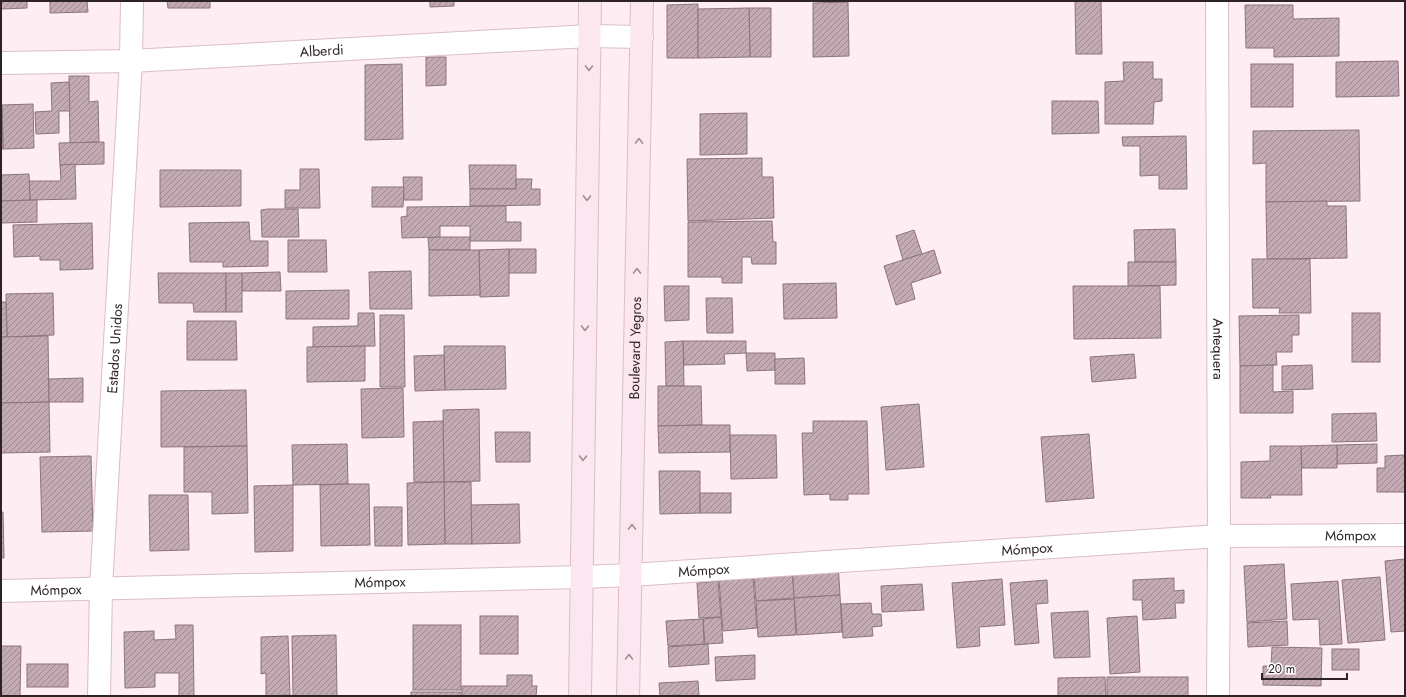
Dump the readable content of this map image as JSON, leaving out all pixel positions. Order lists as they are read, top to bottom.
{
  "streets": {
    "main road": ["Boulevard Yegros"],
    "street": [
      "Alberdi",
      "Estados Unidos",
      "Antequera",
      "Mómpox"
    ]
  },
  "crossings": [
    ["Alberdi", "Estados Unidos"],
    ["Alberdi", "Boulevard Yegros"],
    ["Estados Unidos", "Mómpox"],
    ["Boulevard Yegros", "Mómpox"],
    ["Antequera", "Mómpox"]
  ],
  "scale_bar": "20 m"
}
